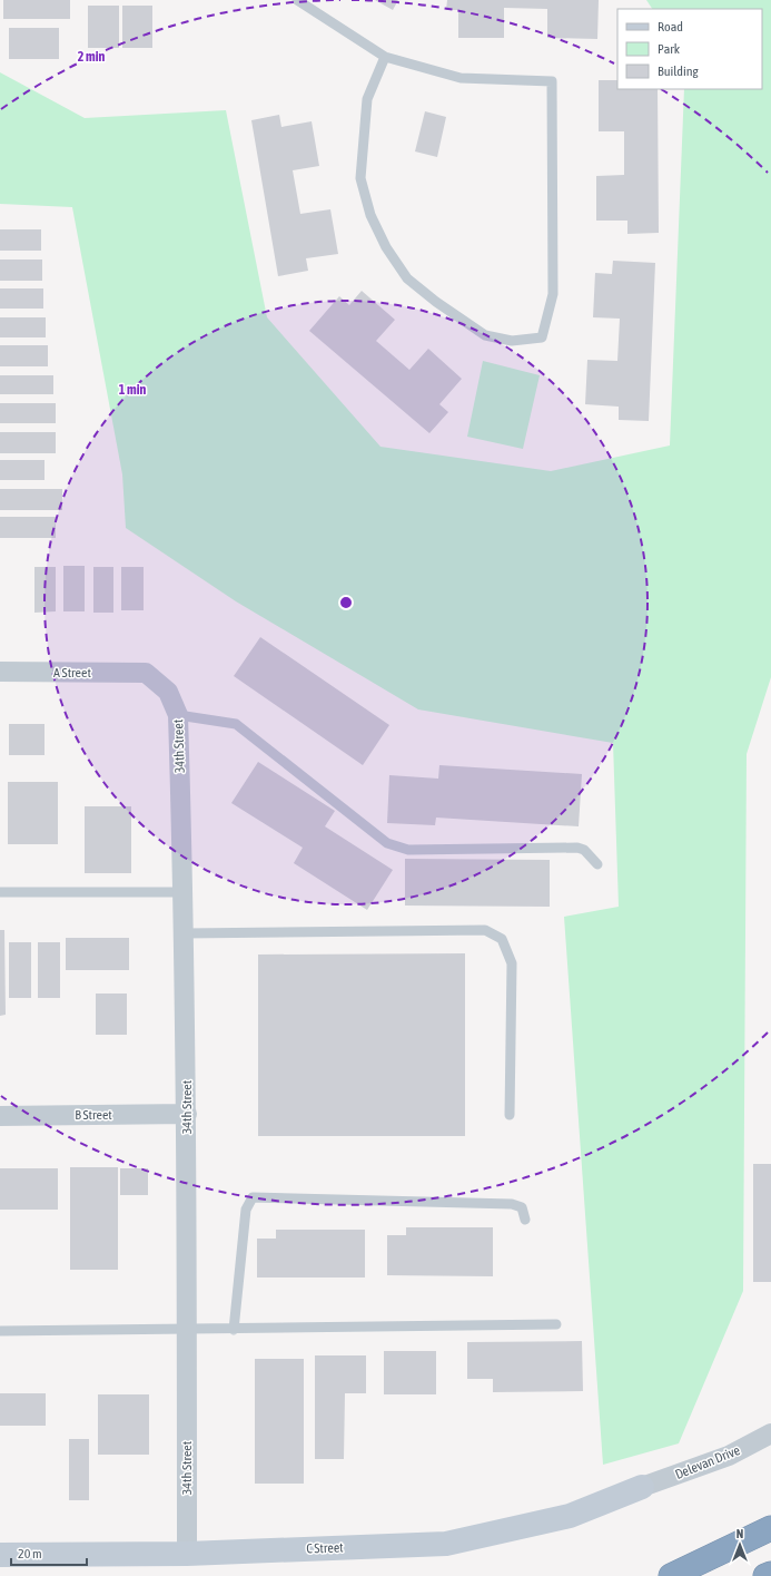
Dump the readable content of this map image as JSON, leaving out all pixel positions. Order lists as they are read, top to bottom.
{
  "streets": {
    "street": [
      "A Street",
      "34th Street",
      "B Street",
      "Delevan Drive",
      "C Street"
    ]
  },
  "crossings": [
    ["A Street", "34th Street"],
    ["34th Street", "B Street"],
    ["34th Street", "C Street"],
    ["Delevan Drive", "C Street"]
  ],
  "legend": ["Road", "Park", "Building"],
  "scale_bar": "20 m",
  "north": "top",
  "rings": ["2 min", "1 min"]
}
